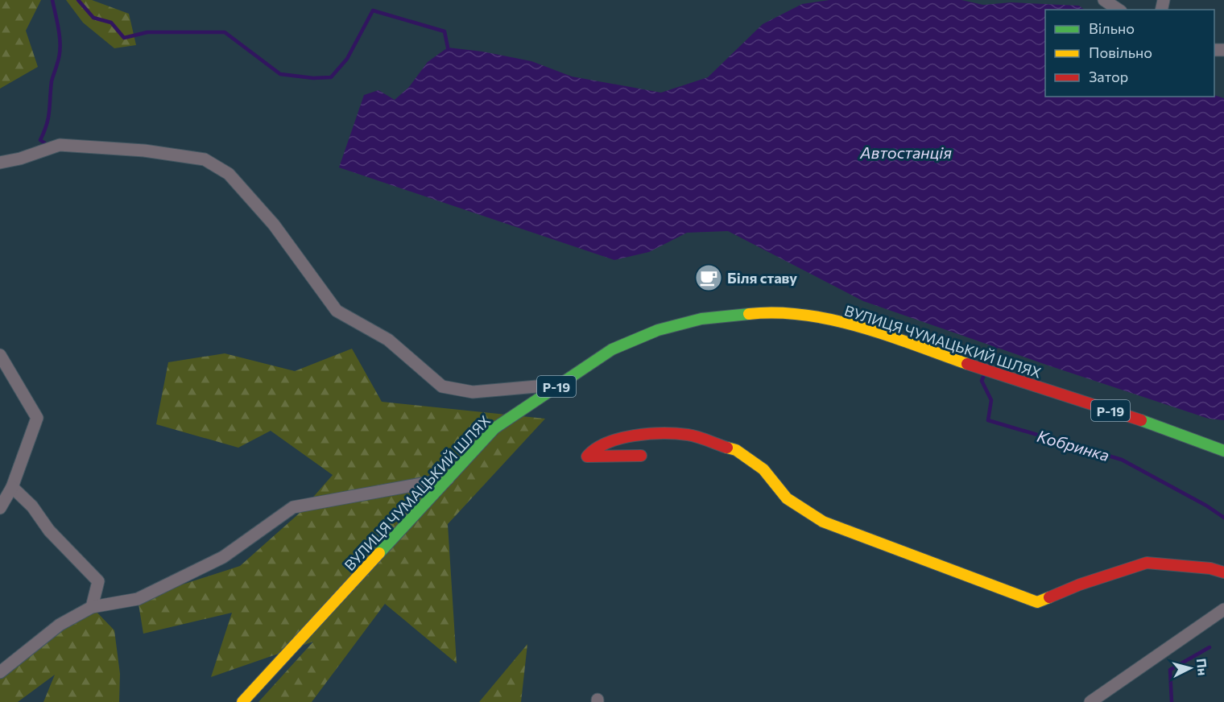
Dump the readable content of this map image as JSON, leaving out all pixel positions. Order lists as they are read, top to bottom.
{
  "streets": {
    "main road": ["ВУЛИЦЯ ЧУМАЦЬКИЙ ШЛЯХ", "Р-19"]
  },
  "water": ["Автостанція", "Кобринка"],
  "places": {
    "cafe": ["Біля ставу"]
  },
  "legend": ["Вільно", "Повільно", "Затор"],
  "north": "right"
}
